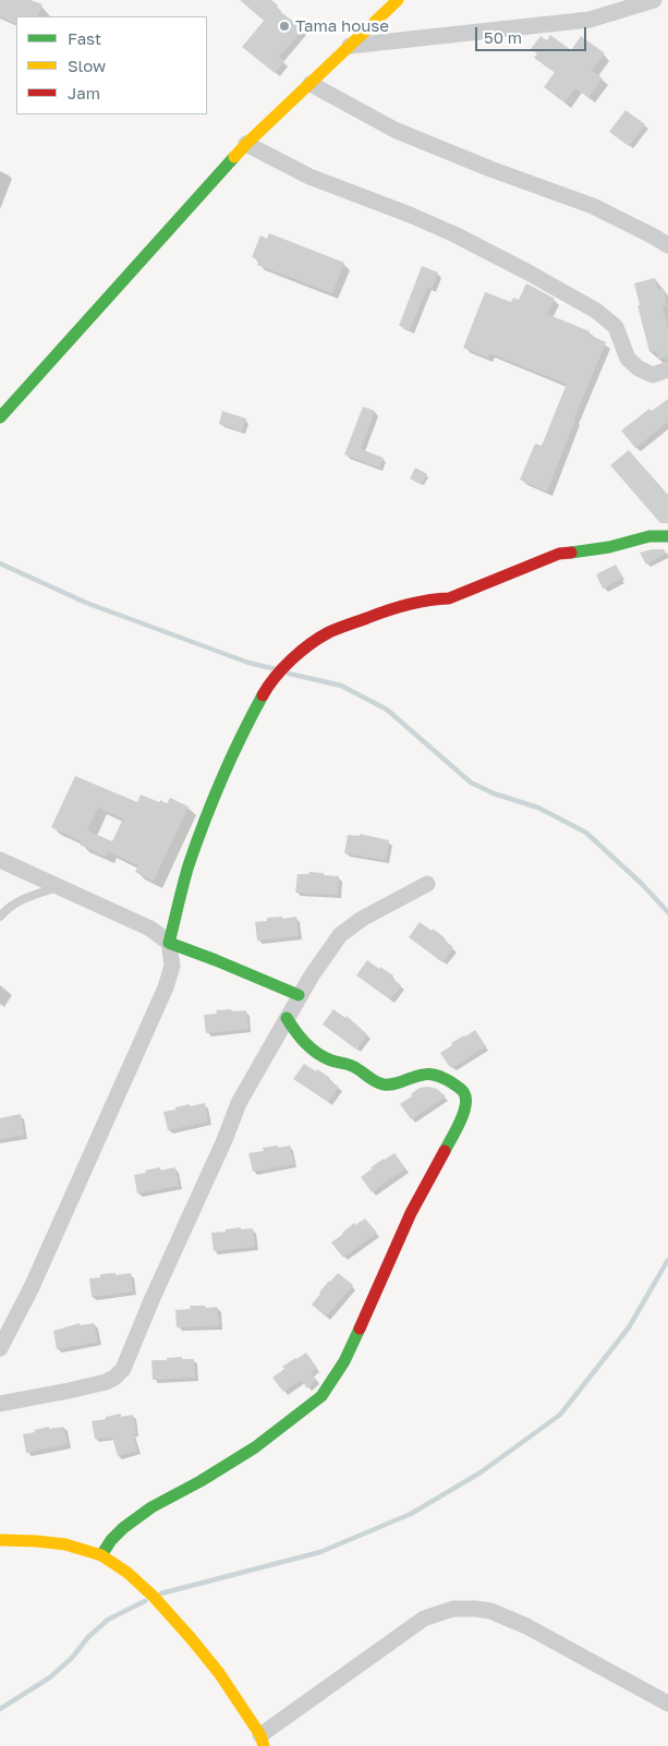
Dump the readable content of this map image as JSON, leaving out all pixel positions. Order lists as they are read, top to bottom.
{
  "places": ["Tama house"],
  "legend": ["Fast", "Slow", "Jam"],
  "scale_bar": "50 m"
}
